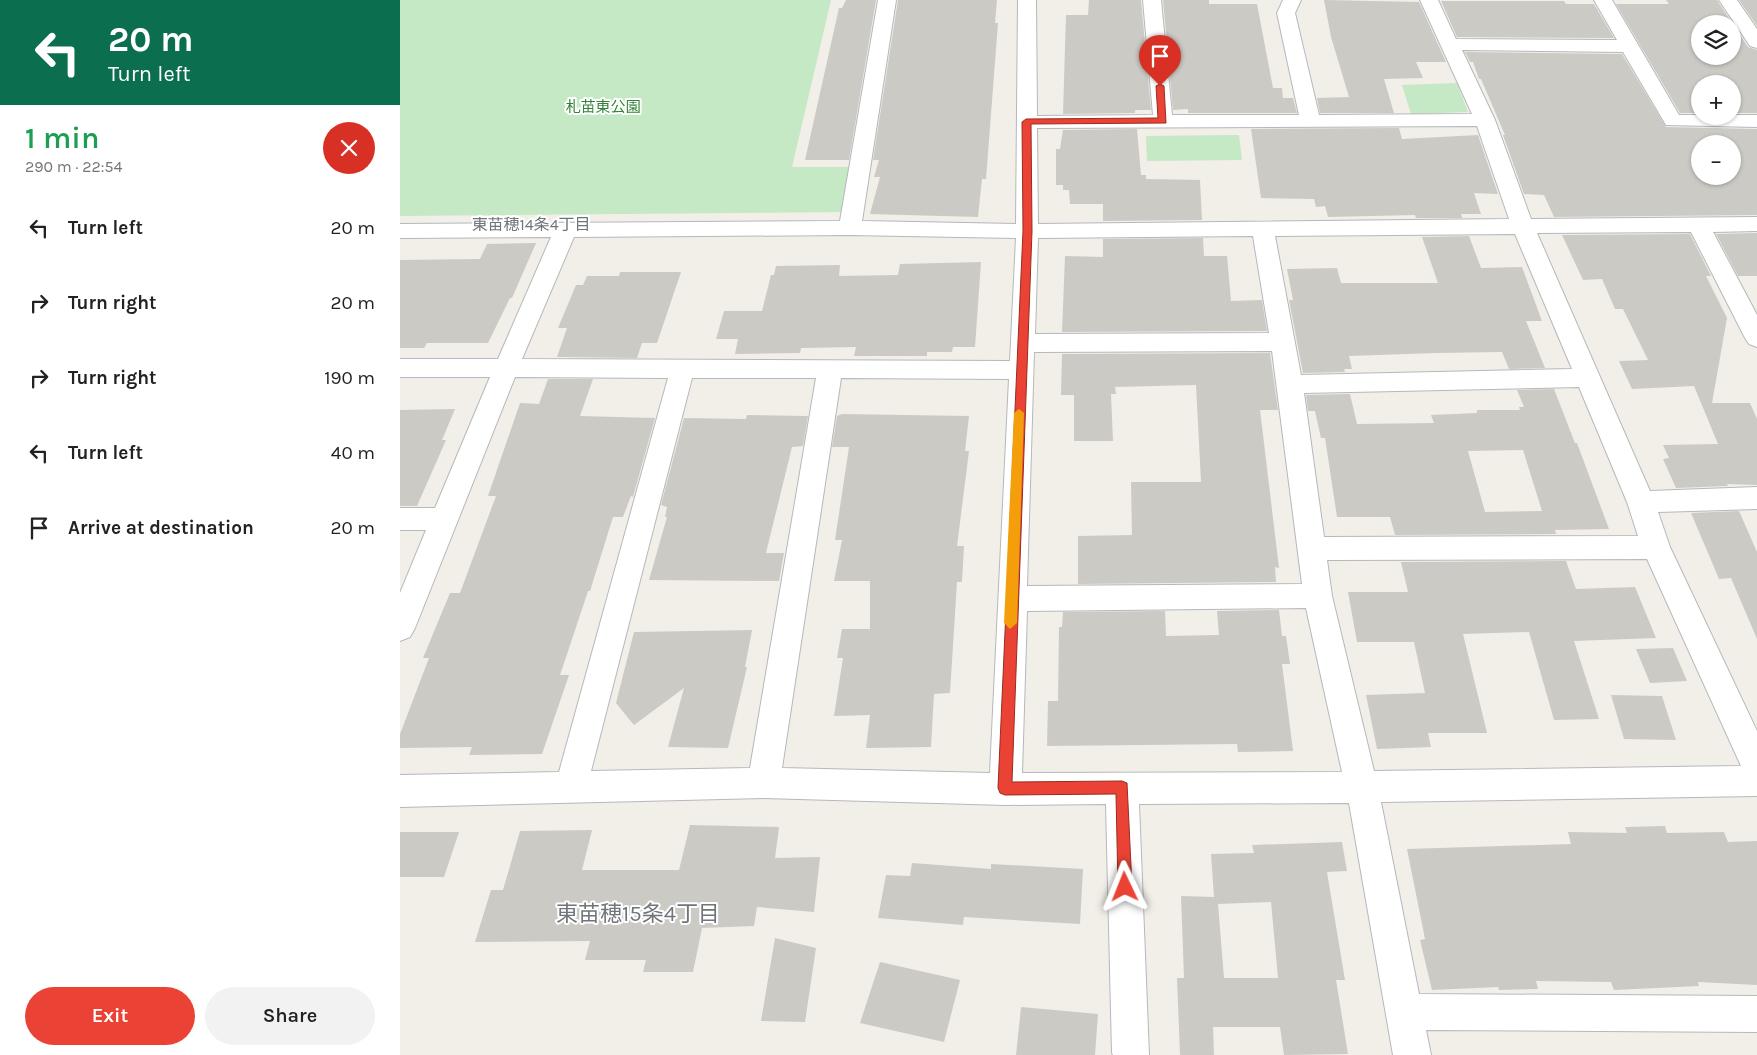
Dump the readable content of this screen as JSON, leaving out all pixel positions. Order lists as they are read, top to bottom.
{
  "districts": ["東苗穂14条4丁目", "東苗穂15条4丁目"],
  "parks": ["札苗東公園"],
  "page": {
    "turn": ["20 m", "Turn left"],
    "map_buttons": ["+", "−"],
    "heading": ["1 min", "290 m · 22:54"],
    "list": [
      {
        "name": "Turn left",
        "value": "20 m"
      },
      {
        "name": "Turn right",
        "value": "20 m"
      },
      {
        "name": "Turn right",
        "value": "190 m"
      },
      {
        "name": "Turn left",
        "value": "40 m"
      },
      {
        "name": "Arrive at destination",
        "value": "20 m"
      }
    ],
    "buttons": ["Exit", "Share"]
  }
}
